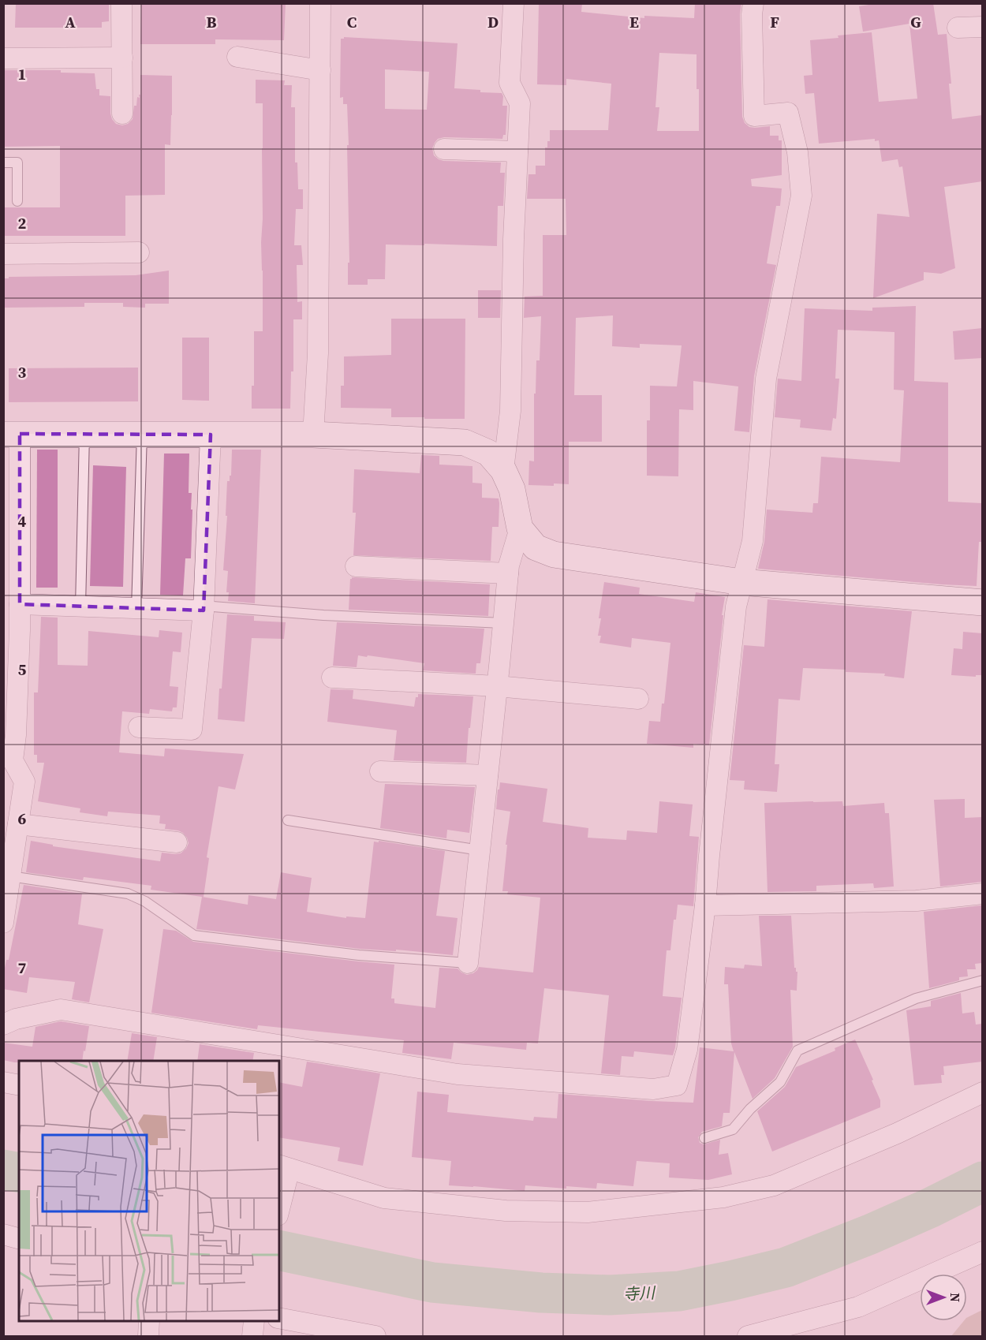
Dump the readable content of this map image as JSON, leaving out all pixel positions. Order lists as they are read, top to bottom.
{
  "water": ["寺川"],
  "north": "right",
  "grid": {
    "columns": [
      "A",
      "B",
      "C",
      "D",
      "E",
      "F",
      "G"
    ],
    "rows": [
      "1",
      "2",
      "3",
      "4",
      "5",
      "6",
      "7"
    ]
  }
}
